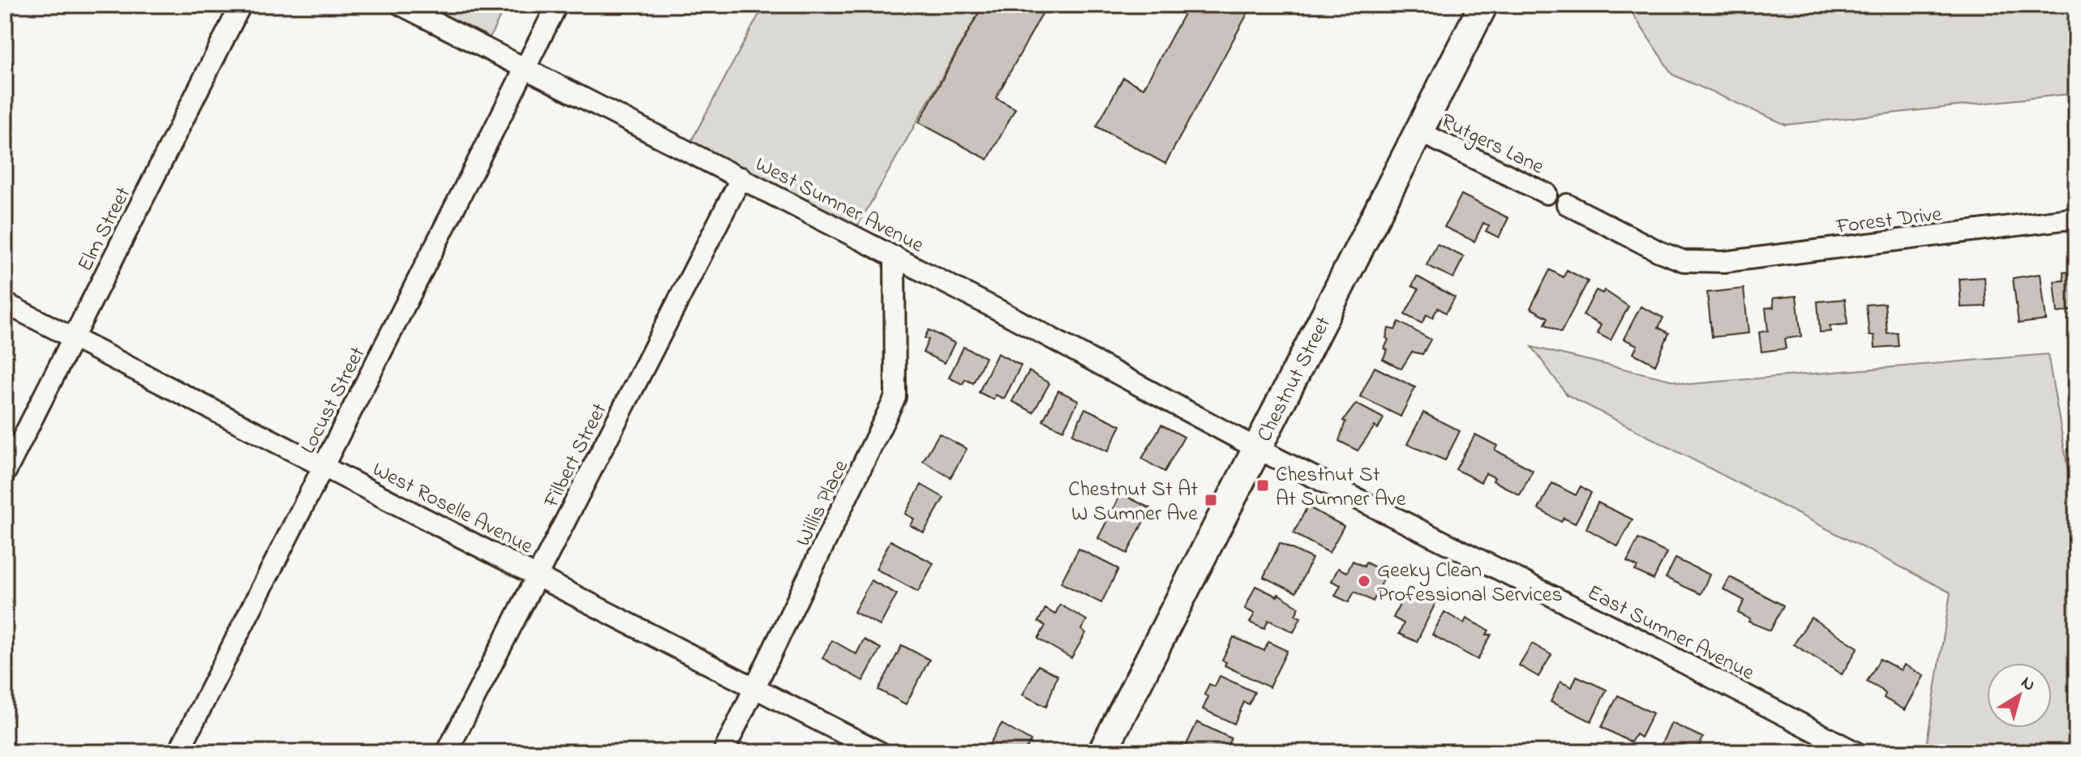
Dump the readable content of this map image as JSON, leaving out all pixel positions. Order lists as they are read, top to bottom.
{
  "streets": {
    "street": [
      "Rutgers Lane",
      "West Sumner Avenue",
      "Forest Drive",
      "Elm Street",
      "Chestnut Street",
      "Locust Street",
      "Filbert Street",
      "Willis Place",
      "West Roselle Avenue",
      "East Sumner Avenue"
    ]
  },
  "crossings": [
    ["Rutgers Lane", "Chestnut Street"],
    ["West Sumner Avenue", "Chestnut Street"],
    ["West Sumner Avenue", "Locust Street"],
    ["West Sumner Avenue", "Filbert Street"],
    ["West Sumner Avenue", "Willis Place"],
    ["West Sumner Avenue", "East Sumner Avenue"],
    ["Elm Street", "West Roselle Avenue"],
    ["Chestnut Street", "East Sumner Avenue"],
    ["Locust Street", "West Roselle Avenue"],
    ["Filbert Street", "West Roselle Avenue"],
    ["Willis Place", "West Roselle Avenue"]
  ],
  "places": {
    "transit": ["Chestnut St At Sumner Ave", "Chestnut St At W Sumner Ave"],
    "other": ["Geeky Clean Professional Services"]
  },
  "north": "top right"
}
